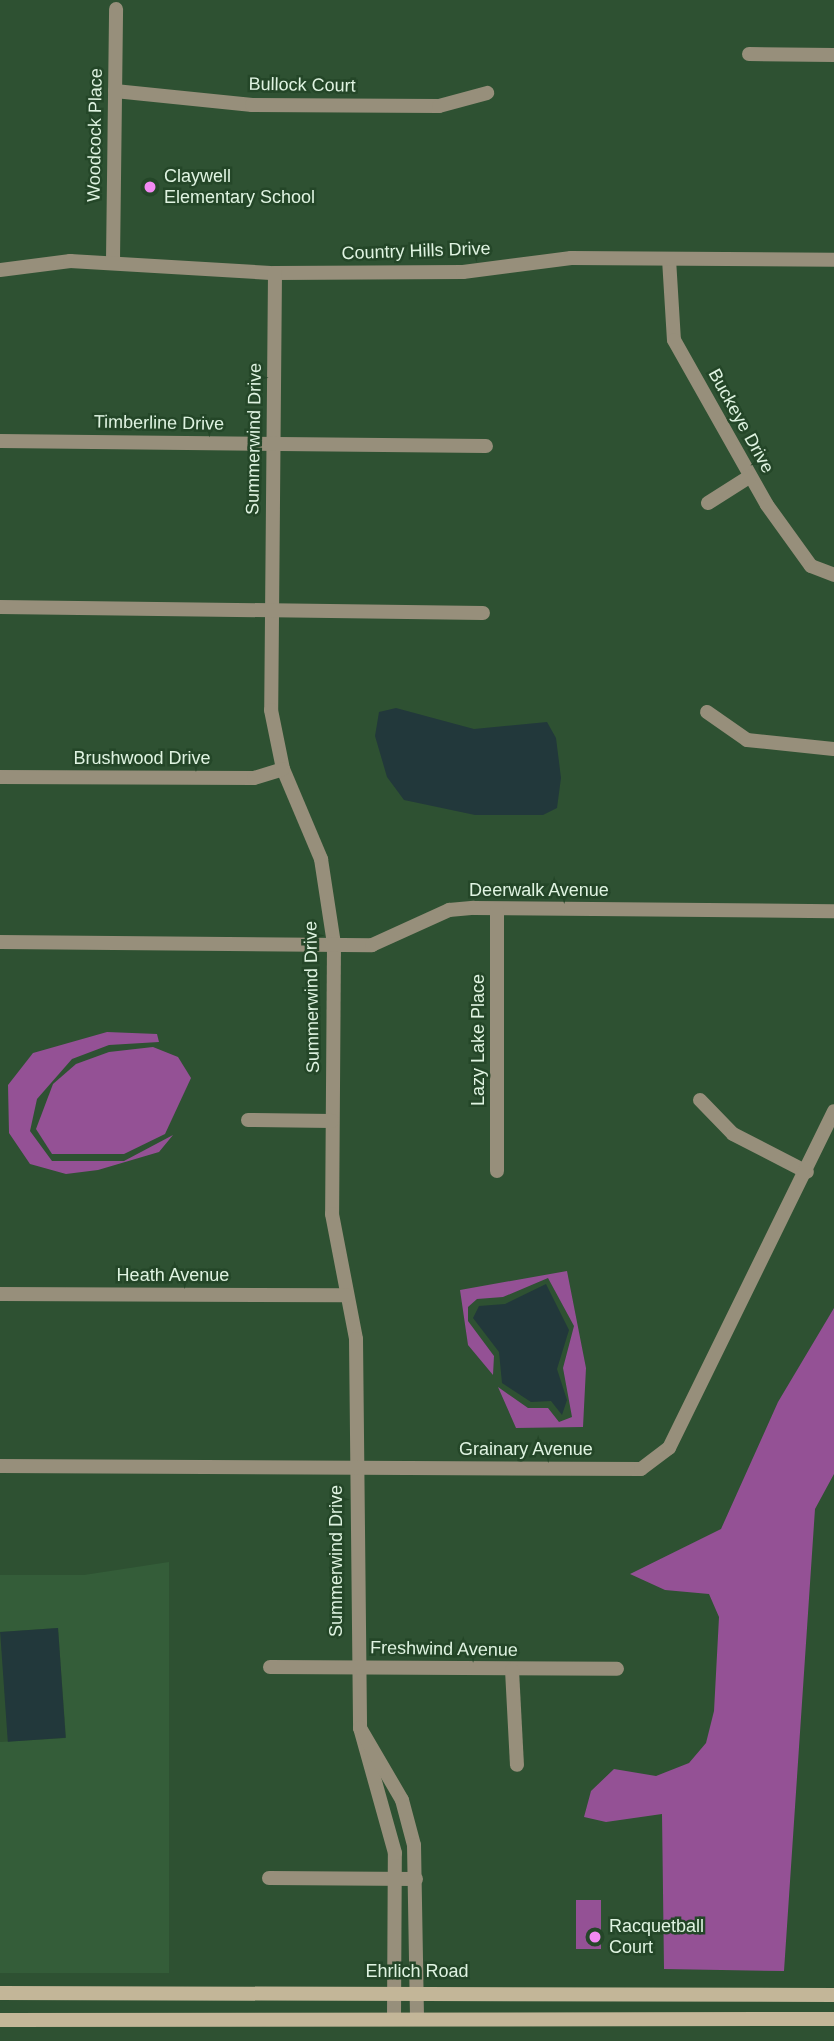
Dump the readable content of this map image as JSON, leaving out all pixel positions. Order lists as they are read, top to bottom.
{
  "streets": {
    "main road": ["Ehrlich Road"],
    "street": [
      "Bullock Court",
      "Woodcock Place",
      "Country Hills Drive",
      "Buckeye Drive",
      "Timberline Drive",
      "Summerwind Drive",
      "Brushwood Drive",
      "Deerwalk Avenue",
      "Lazy Lake Place",
      "Heath Avenue",
      "Grainary Avenue",
      "Freshwind Avenue"
    ]
  },
  "crossings": [
    ["Bullock Court", "Woodcock Place"],
    ["Woodcock Place", "Country Hills Drive"],
    ["Country Hills Drive", "Buckeye Drive"],
    ["Country Hills Drive", "Summerwind Drive"],
    ["Timberline Drive", "Summerwind Drive"],
    ["Summerwind Drive", "Brushwood Drive"],
    ["Summerwind Drive", "Deerwalk Avenue"],
    ["Summerwind Drive", "Heath Avenue"],
    ["Summerwind Drive", "Grainary Avenue"],
    ["Summerwind Drive", "Freshwind Avenue"],
    ["Summerwind Drive", "Ehrlich Road"],
    ["Deerwalk Avenue", "Lazy Lake Place"]
  ],
  "places": ["Claywell Elementary School", "Racquetball Court"]
}
